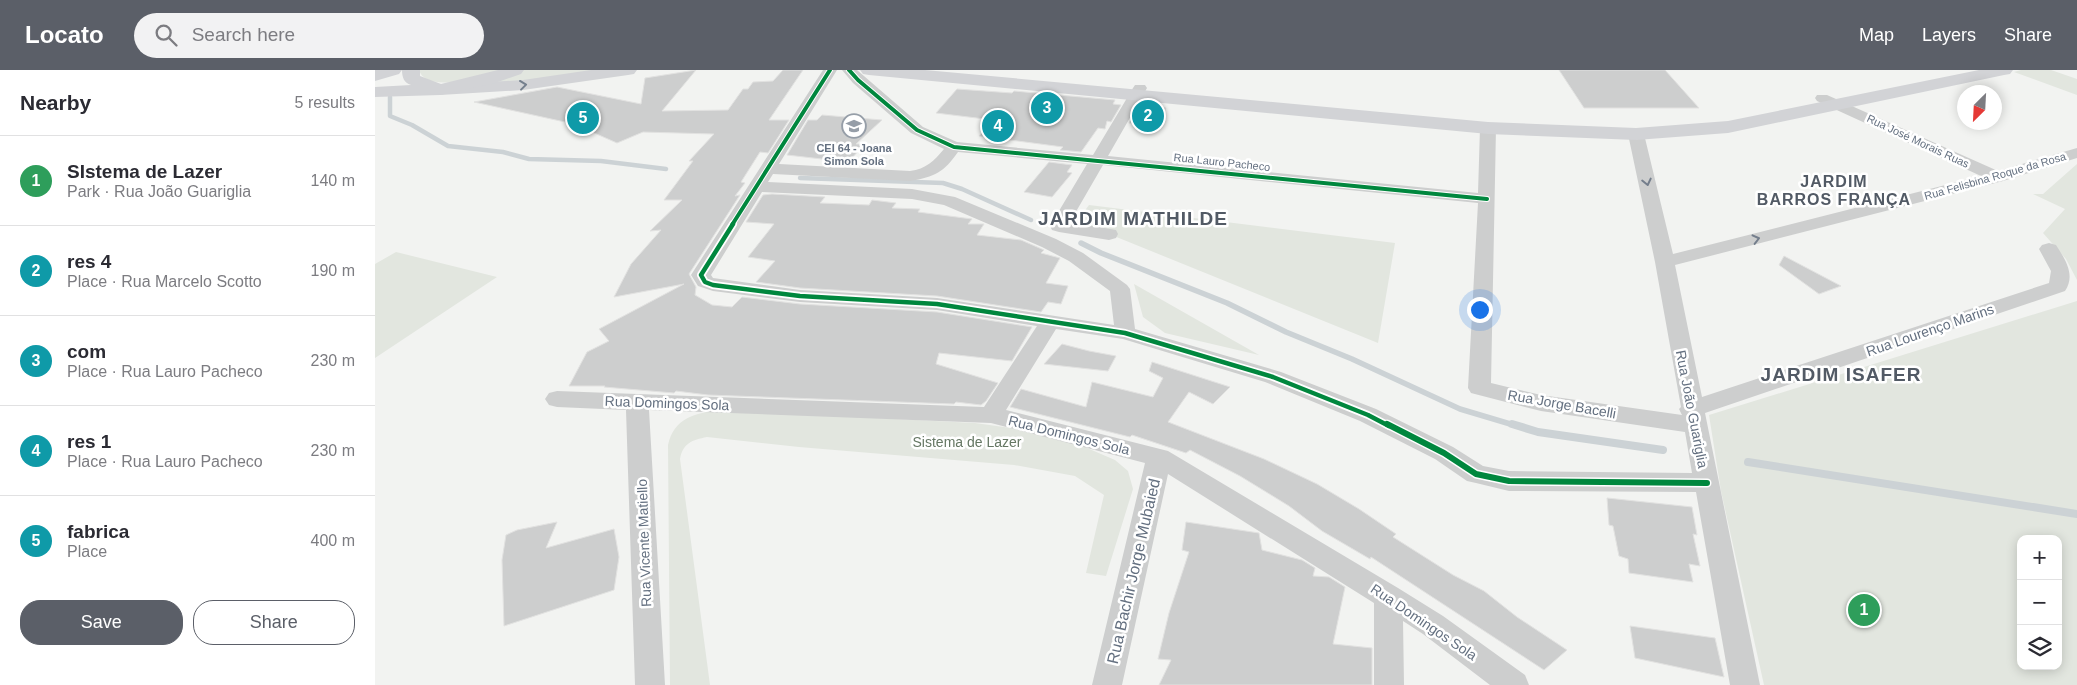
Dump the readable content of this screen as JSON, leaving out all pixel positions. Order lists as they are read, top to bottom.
{
  "streets": {
    "street": [
      "Rua José Morais Ruas",
      "Rua Lauro Pacheco",
      "Rua Felisbina Roque da Rosa",
      "Rua Lourenço Marins",
      "Rua Domingos Sola",
      "Rua Jorge Bacelli",
      "Rua João Guariglia",
      "Rua Vicente Matiello",
      "Rua Bachir Jorge Mubaied"
    ]
  },
  "crossings": [
    ["Rua José Morais Ruas", "Rua Felisbina Roque da Rosa"],
    ["Rua Lauro Pacheco", "Rua Jorge Bacelli"],
    ["Rua Felisbina Roque da Rosa", "Rua João Guariglia"],
    ["Rua Lourenço Marins", "Rua Jorge Bacelli"],
    ["Rua Lourenço Marins", "Rua João Guariglia"],
    ["Rua Domingos Sola", "Rua Vicente Matiello"],
    ["Rua Domingos Sola", "Rua Bachir Jorge Mubaied"],
    ["Rua Jorge Bacelli", "Rua João Guariglia"]
  ],
  "one_way": ["Rua Felisbina Roque da Rosa"],
  "districts": ["JARDIM BARROS FRANÇA", "JARDIM MATHILDE", "JARDIM ISAFER"],
  "parks": ["Sistema de Lazer"],
  "places": {
    "school or university": ["CEI 64 - Joana Simon Sola"]
  },
  "north": "bottom left",
  "page": {
    "header": "Locato",
    "search": "Search here",
    "nav": ["Map", "Layers", "Share"],
    "heading": ["Nearby", "5 results"],
    "pins": [
      "3",
      "2",
      "5",
      "4",
      "1"
    ],
    "list": [
      {
        "mark": "1",
        "name": "SIstema de Lazer",
        "note": "Park · Rua João Guariglia",
        "value": "140 m"
      },
      {
        "mark": "2",
        "name": "res 4",
        "note": "Place · Rua Marcelo Scotto",
        "value": "190 m"
      },
      {
        "mark": "3",
        "name": "com",
        "note": "Place · Rua Lauro Pacheco",
        "value": "230 m"
      },
      {
        "mark": "4",
        "name": "res 1",
        "note": "Place · Rua Lauro Pacheco",
        "value": "230 m"
      },
      {
        "mark": "5",
        "name": "fabrica",
        "note": "Place",
        "value": "400 m"
      }
    ],
    "map_buttons": ["+", "−"],
    "buttons": ["Save", "Share"]
  }
}
